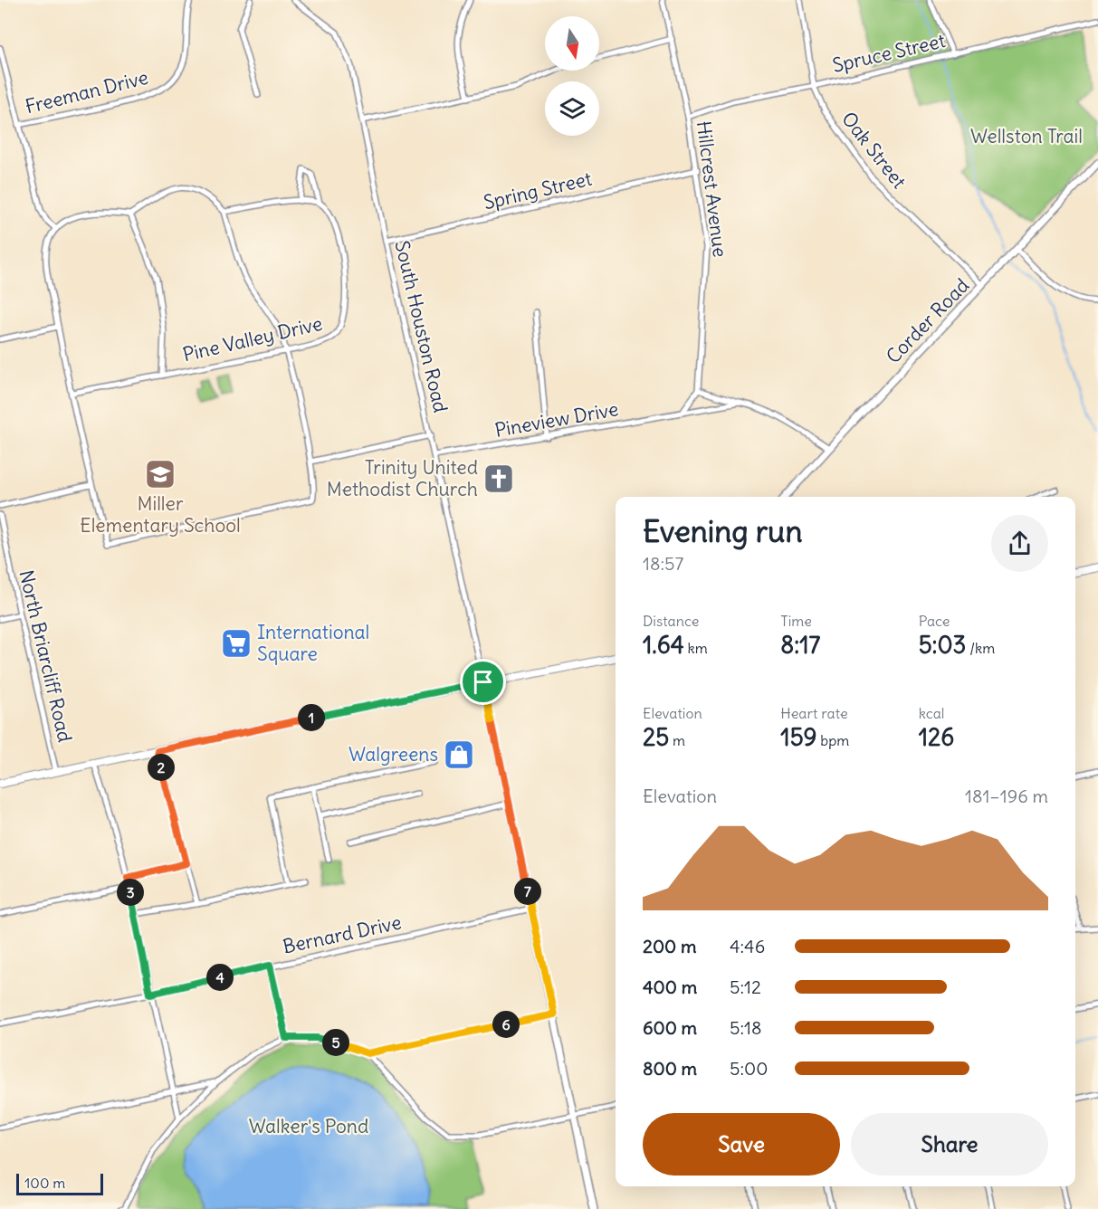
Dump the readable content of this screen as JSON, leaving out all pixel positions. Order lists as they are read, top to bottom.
{
  "streets": {
    "street": [
      "Spruce Street",
      "Freeman Drive",
      "Oak Street",
      "Hillcrest Avenue",
      "Spring Street",
      "Corder Road",
      "South Houston Road",
      "Pine Valley Drive",
      "Pineview Drive",
      "North Briarcliff Road",
      "Bernard Drive"
    ]
  },
  "crossings": [
    ["Spruce Street", "Oak Street"],
    ["Spruce Street", "Hillcrest Avenue"],
    ["Oak Street", "Corder Road"],
    ["Hillcrest Avenue", "Spring Street"],
    ["Hillcrest Avenue", "Pineview Drive"],
    ["Spring Street", "South Houston Road"],
    ["South Houston Road", "Pineview Drive"]
  ],
  "parks": ["Wellston Trail", "Walker's Pond"],
  "places": {
    "school or university": ["Miller Elementary School"],
    "church": ["Trinity United Methodist Church"],
    "supermarket": ["International Square"],
    "shop": ["Walgreens"]
  },
  "scale_bar": "100 m",
  "north": "bottom",
  "page": {
    "heading": ["Evening run", "18:57"],
    "stats": [
      ["Distance", "1.64 km"],
      ["Time", "8:17"],
      ["Pace", "5:03 /km"],
      ["Elevation", "25 m"],
      ["Heart rate", "159 bpm"],
      ["kcal", "126"]
    ],
    "pins": [
      "1",
      "2",
      "7",
      "3",
      "4",
      "6",
      "5"
    ],
    "chart": ["Elevation", "181–196 m"],
    "list": [
      {
        "name": "200 m",
        "note": "4:46"
      },
      {
        "name": "400 m",
        "note": "5:12"
      },
      {
        "name": "600 m",
        "note": "5:18"
      },
      {
        "name": "800 m",
        "note": "5:00"
      }
    ],
    "buttons": ["Save", "Share"],
    "scale": "100 m"
  }
}
